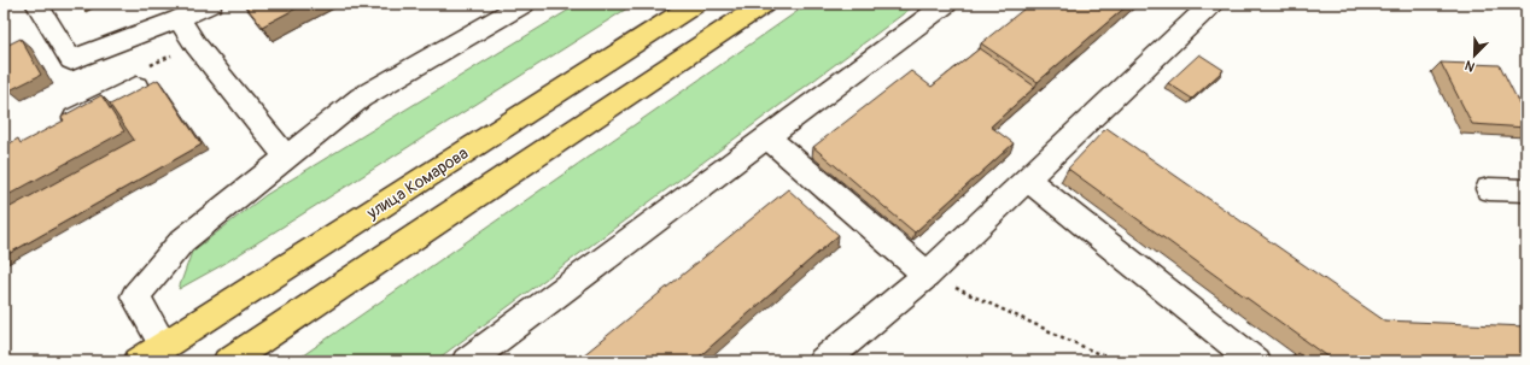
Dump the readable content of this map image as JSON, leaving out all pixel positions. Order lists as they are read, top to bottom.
{
  "streets": {
    "main road": ["улица Комарова"]
  },
  "north": "bottom left"
}
